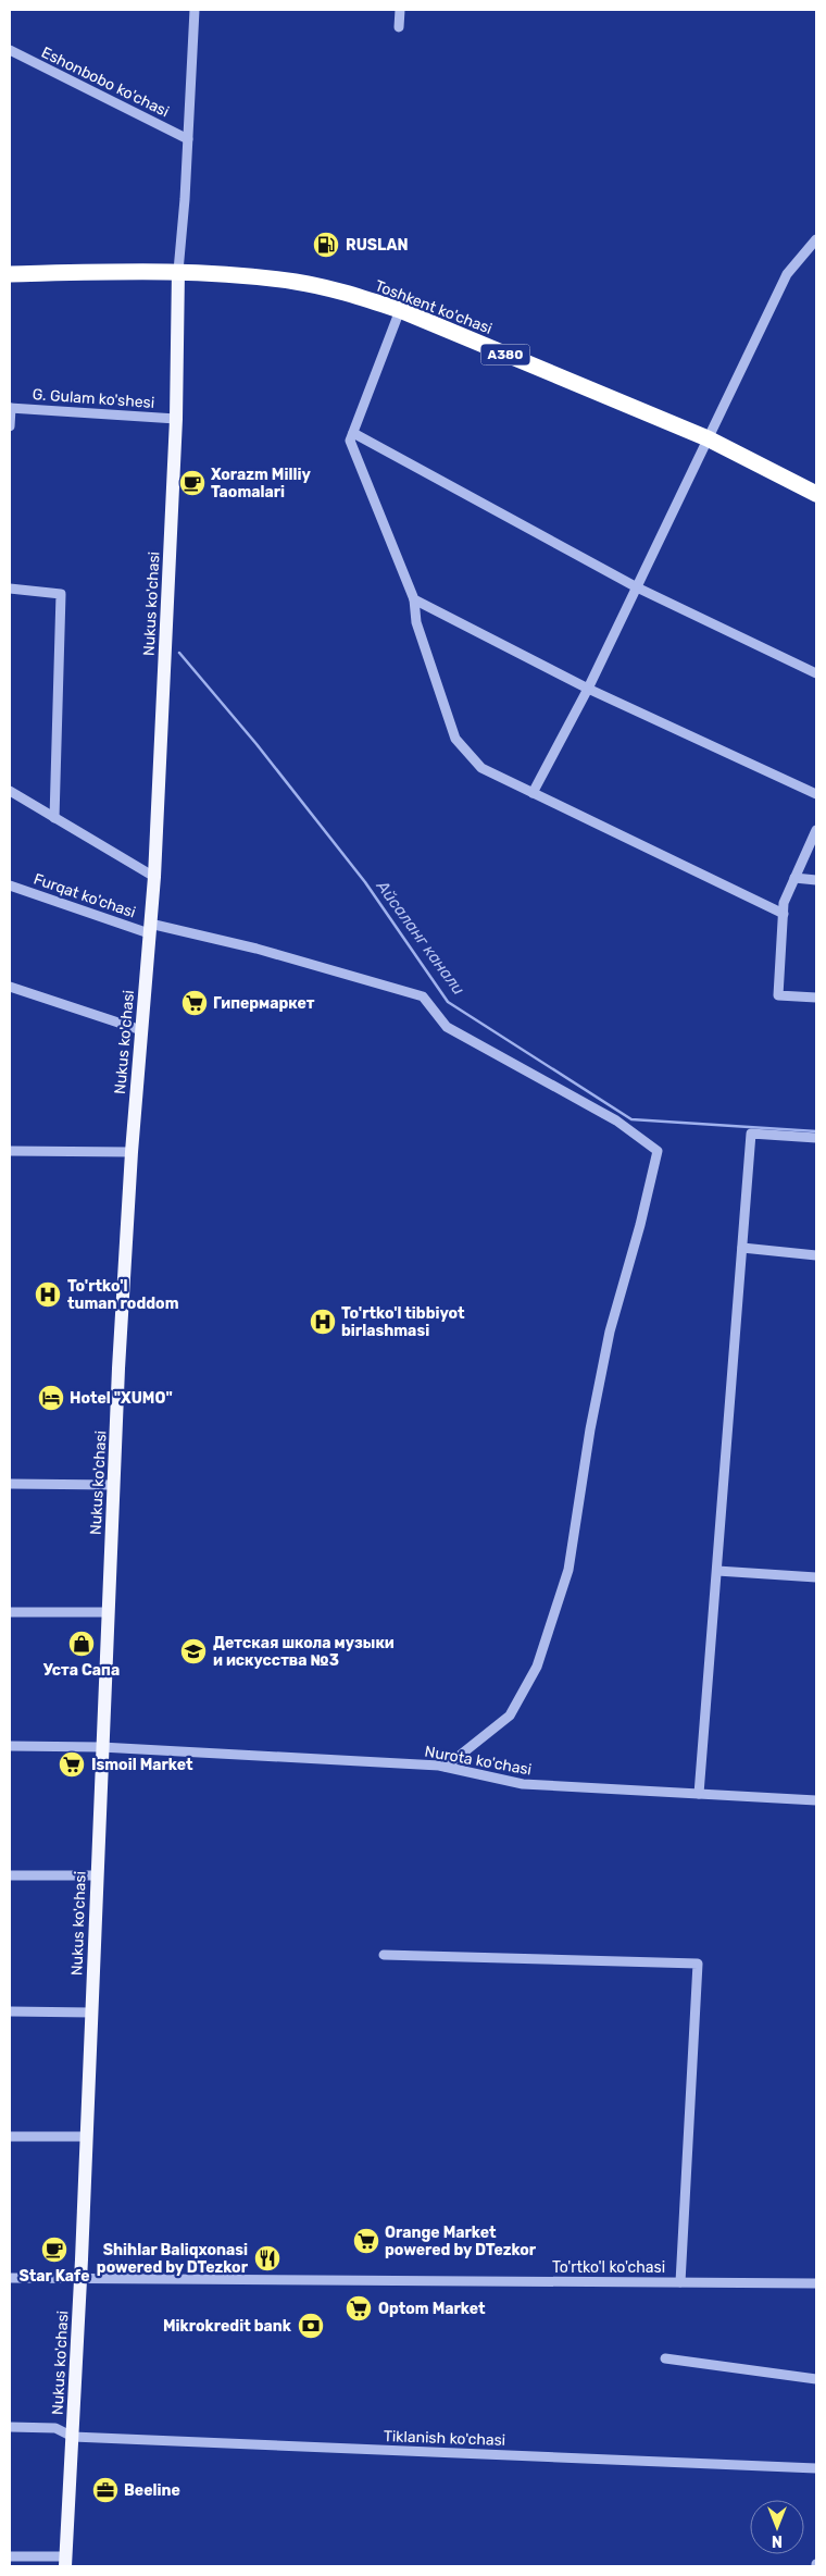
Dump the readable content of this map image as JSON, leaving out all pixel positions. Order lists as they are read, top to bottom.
{
  "streets": {
    "highway": ["Toshkent ko'chasi", "A380"],
    "main road": ["Nukus ko'chasi"],
    "street": [
      "Eshonbobo ko'chasi",
      "G. Gulam ko'shesi",
      "Furqat ko'chasi",
      "Nurota ko'chasi",
      "To'rtko'l ko'chasi",
      "Tiklanish ko'chasi"
    ]
  },
  "crossings": [
    ["Toshkent ko'chasi", "Nukus ko'chasi"],
    ["G. Gulam ko'shesi", "Nukus ko'chasi"],
    ["Nukus ko'chasi", "Furqat ko'chasi"],
    ["Nukus ko'chasi", "Nurota ko'chasi"],
    ["Nukus ko'chasi", "To'rtko'l ko'chasi"],
    ["Nukus ko'chasi", "Tiklanish ko'chasi"],
    ["Furqat ko'chasi", "Nurota ko'chasi"]
  ],
  "water": ["Айсаланг канали"],
  "places": {
    "fuel station": ["RUSLAN"],
    "cafe": ["Xorazm Milliy Taomalari", "Star Kafe"],
    "supermarket": [
      "Гипермаркет",
      "Ismoil Market",
      "Orange Market powered by DTezkor",
      "Optom Market"
    ],
    "hospital": ["To'rtko'l tuman roddom", "To'rtko'l tibbiyot birlashmasi"],
    "hotel": ["Hotel \"XUMO\""],
    "shop": ["Уста Сапа"],
    "school or university": ["Детская школа музыки и искусства №3"],
    "restaurant": ["Shihlar Baliqxonasi powered by DTezkor"],
    "bank": ["Mikrokredit bank"],
    "office": ["Beeline"]
  },
  "north": "bottom"
}
